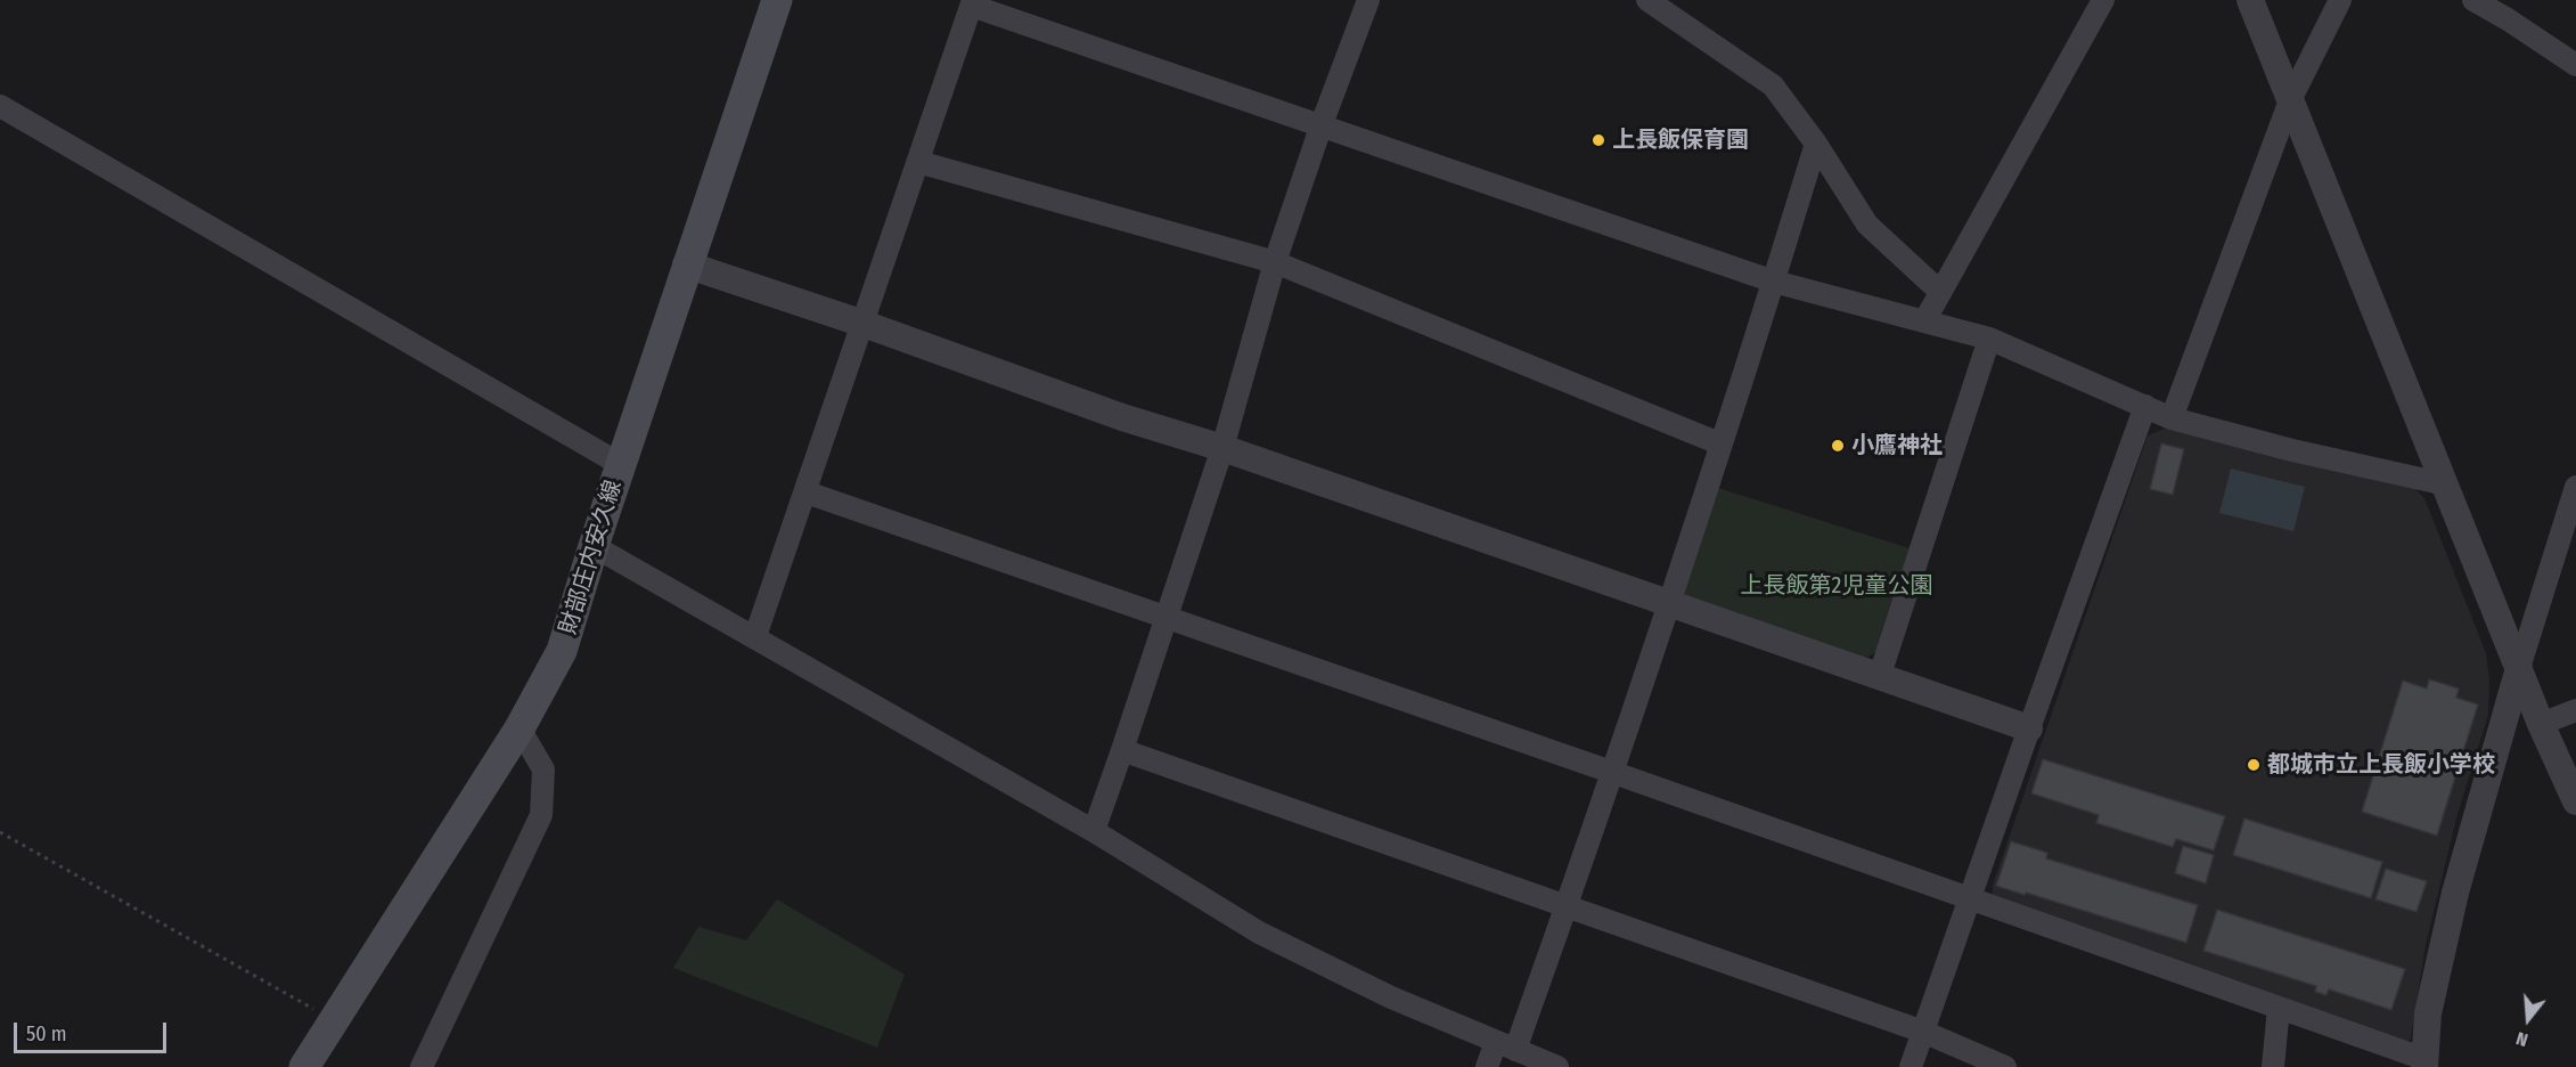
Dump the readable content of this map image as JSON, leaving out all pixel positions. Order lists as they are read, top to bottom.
{
  "streets": {
    "main road": ["財部庄内安久線"]
  },
  "parks": ["上長飯第2児童公園"],
  "places": ["上長飯保育園", "小鷹神社", "都城市立上長飯小学校"],
  "scale_bar": "50 m",
  "north": "bottom"
}
